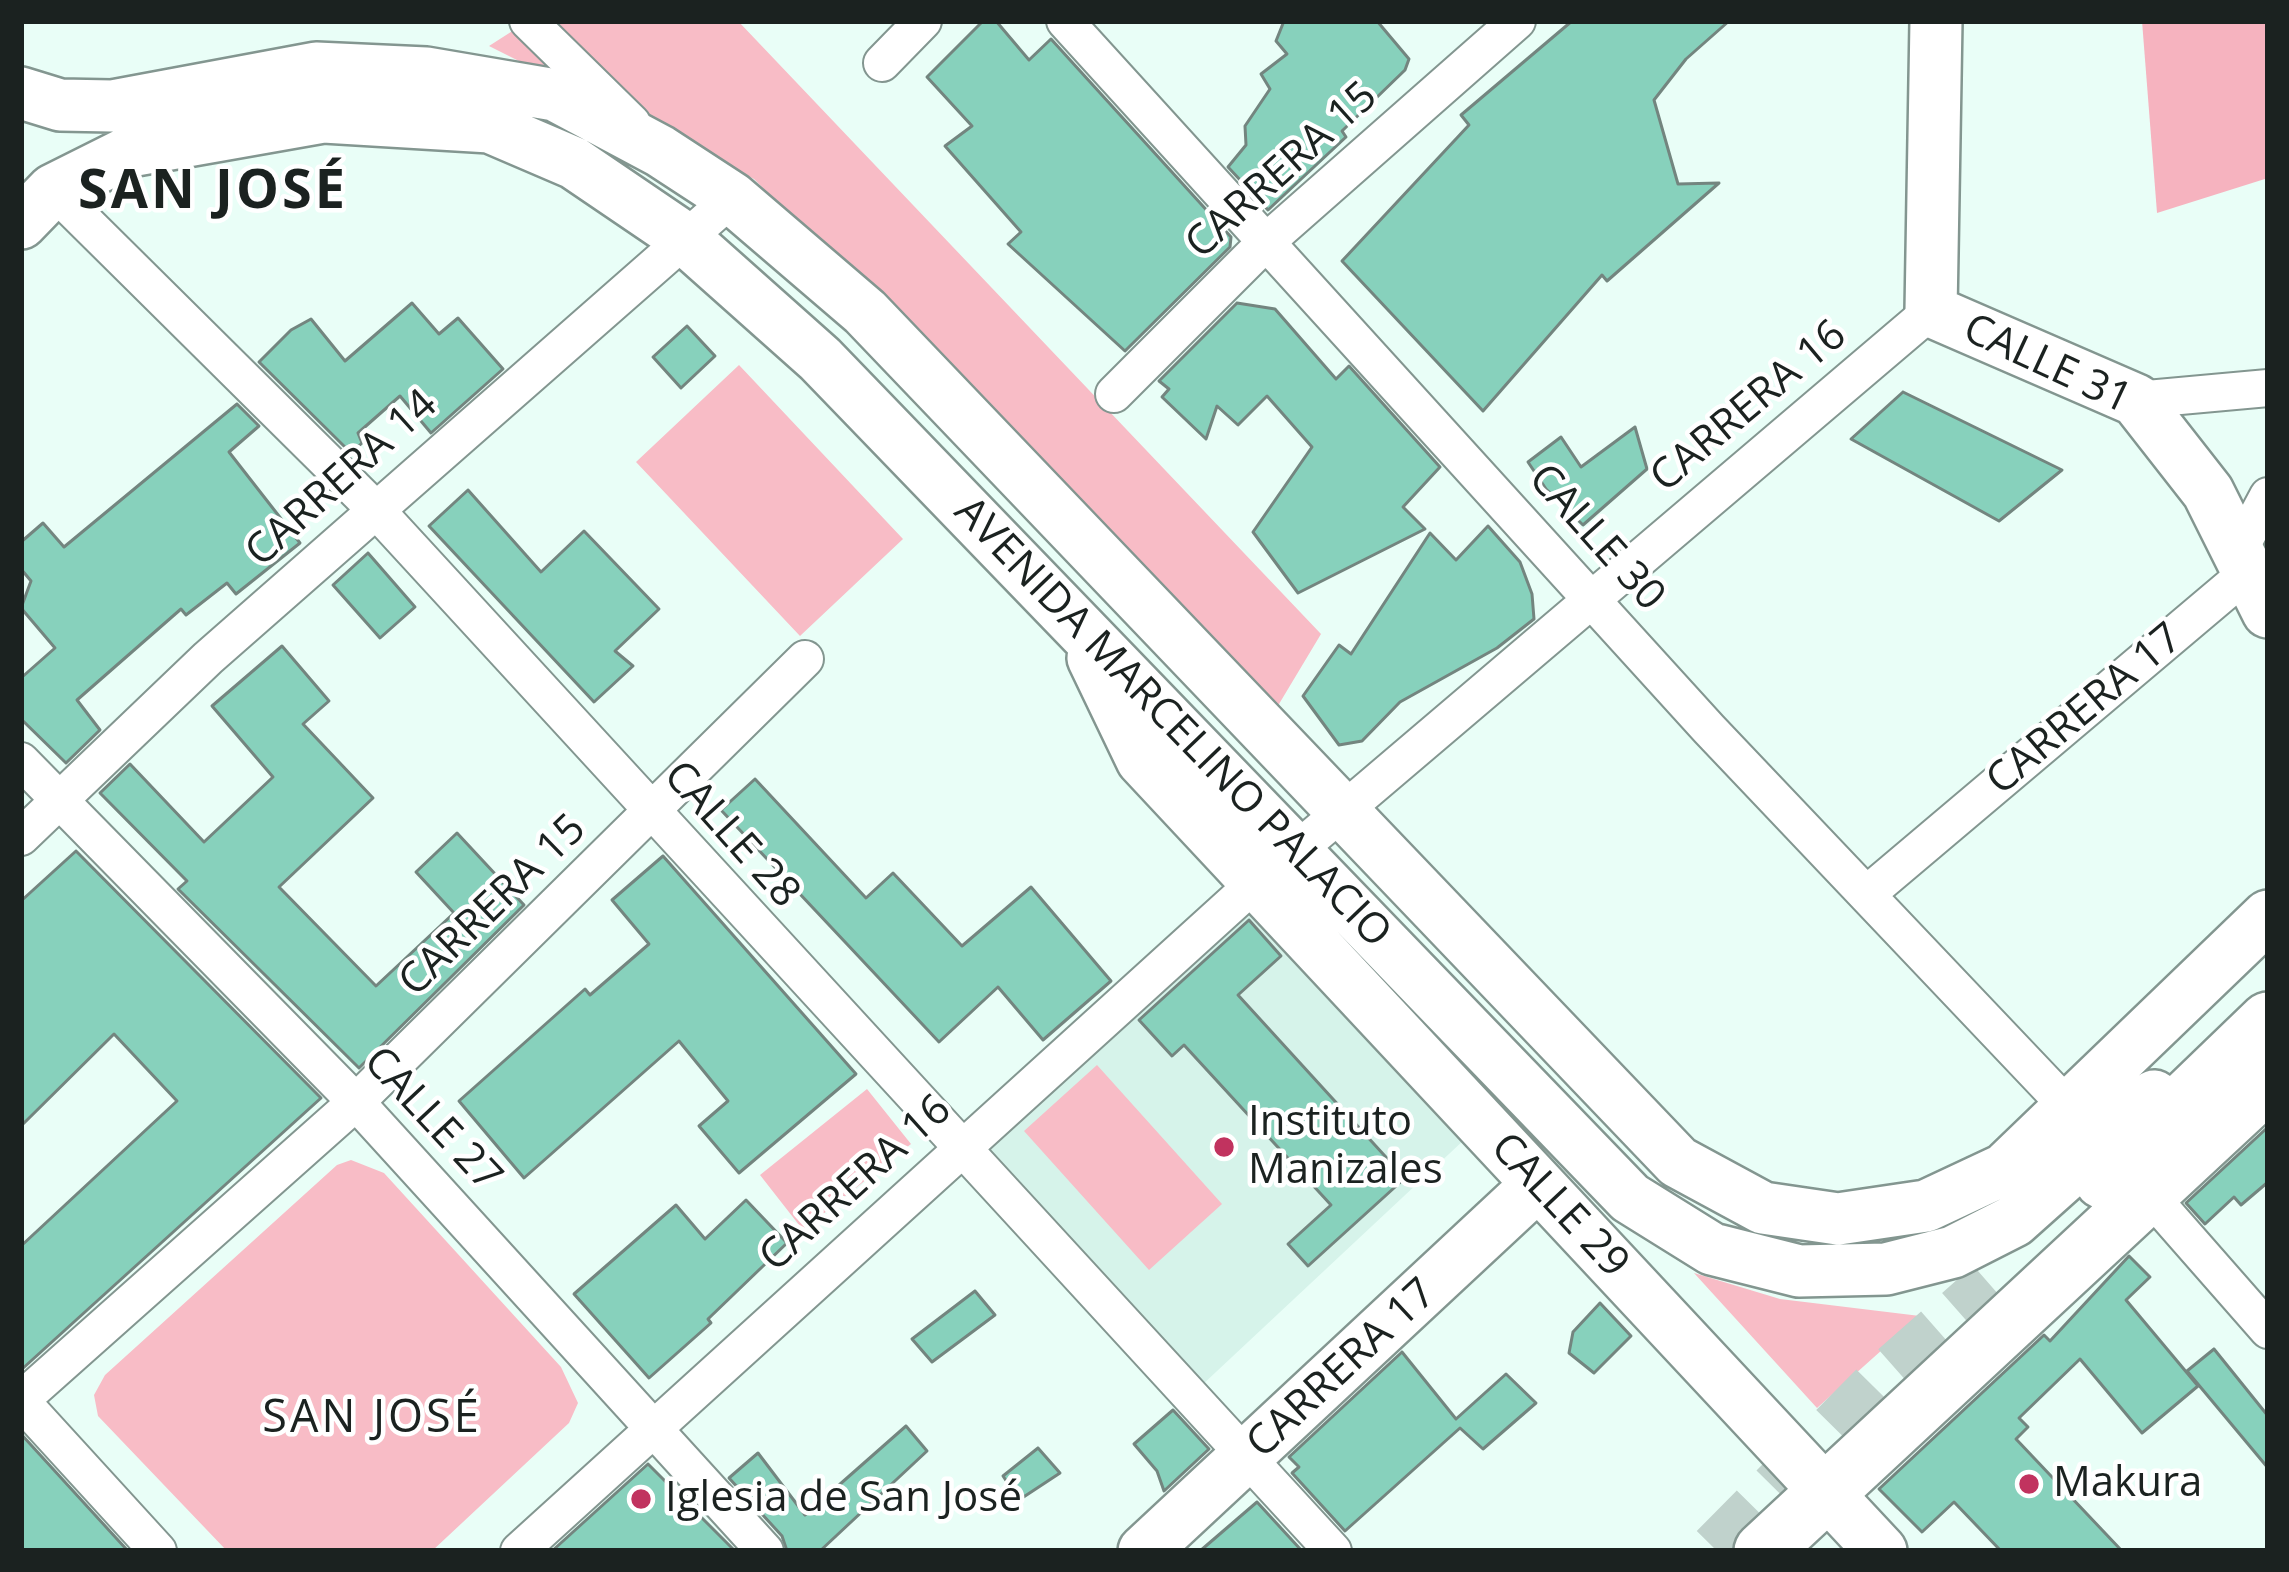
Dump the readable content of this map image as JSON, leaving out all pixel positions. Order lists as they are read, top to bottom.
{
  "streets": {
    "main road": [
      "CALLE 31",
      "CARRERA 17",
      "AVENIDA MARCELINO PALACIO",
      "CALLE 29"
    ],
    "street": [
      "CARRERA 15",
      "CARRERA 16",
      "CARRERA 14",
      "CALLE 30",
      "CALLE 28",
      "CALLE 27"
    ]
  },
  "crossings": [
    ["CARRERA 15", "CALLE 30"],
    ["CARRERA 15", "CALLE 28"],
    ["CARRERA 15", "CALLE 27"],
    ["CALLE 31", "CARRERA 16"],
    ["CALLE 31", "CARRERA 17"],
    ["CARRERA 16", "CALLE 30"],
    ["CARRERA 16", "AVENIDA MARCELINO PALACIO"],
    ["CARRERA 16", "CALLE 28"],
    ["CARRERA 16", "CALLE 27"],
    ["CARRERA 16", "CALLE 29"],
    ["CARRERA 14", "AVENIDA MARCELINO PALACIO"],
    ["CARRERA 14", "CALLE 28"],
    ["CARRERA 14", "CALLE 27"],
    ["CALLE 30", "CARRERA 17"],
    ["CALLE 30", "AVENIDA MARCELINO PALACIO"],
    ["CARRERA 17", "CALLE 28"],
    ["CARRERA 17", "CALLE 29"],
    ["AVENIDA MARCELINO PALACIO", "CALLE 28"],
    ["AVENIDA MARCELINO PALACIO", "CALLE 29"]
  ],
  "districts": ["SAN JOSÉ", "SAN JOSÉ"],
  "places": ["Instituto Manizales", "Makura", "Iglesia de San José"]
}
